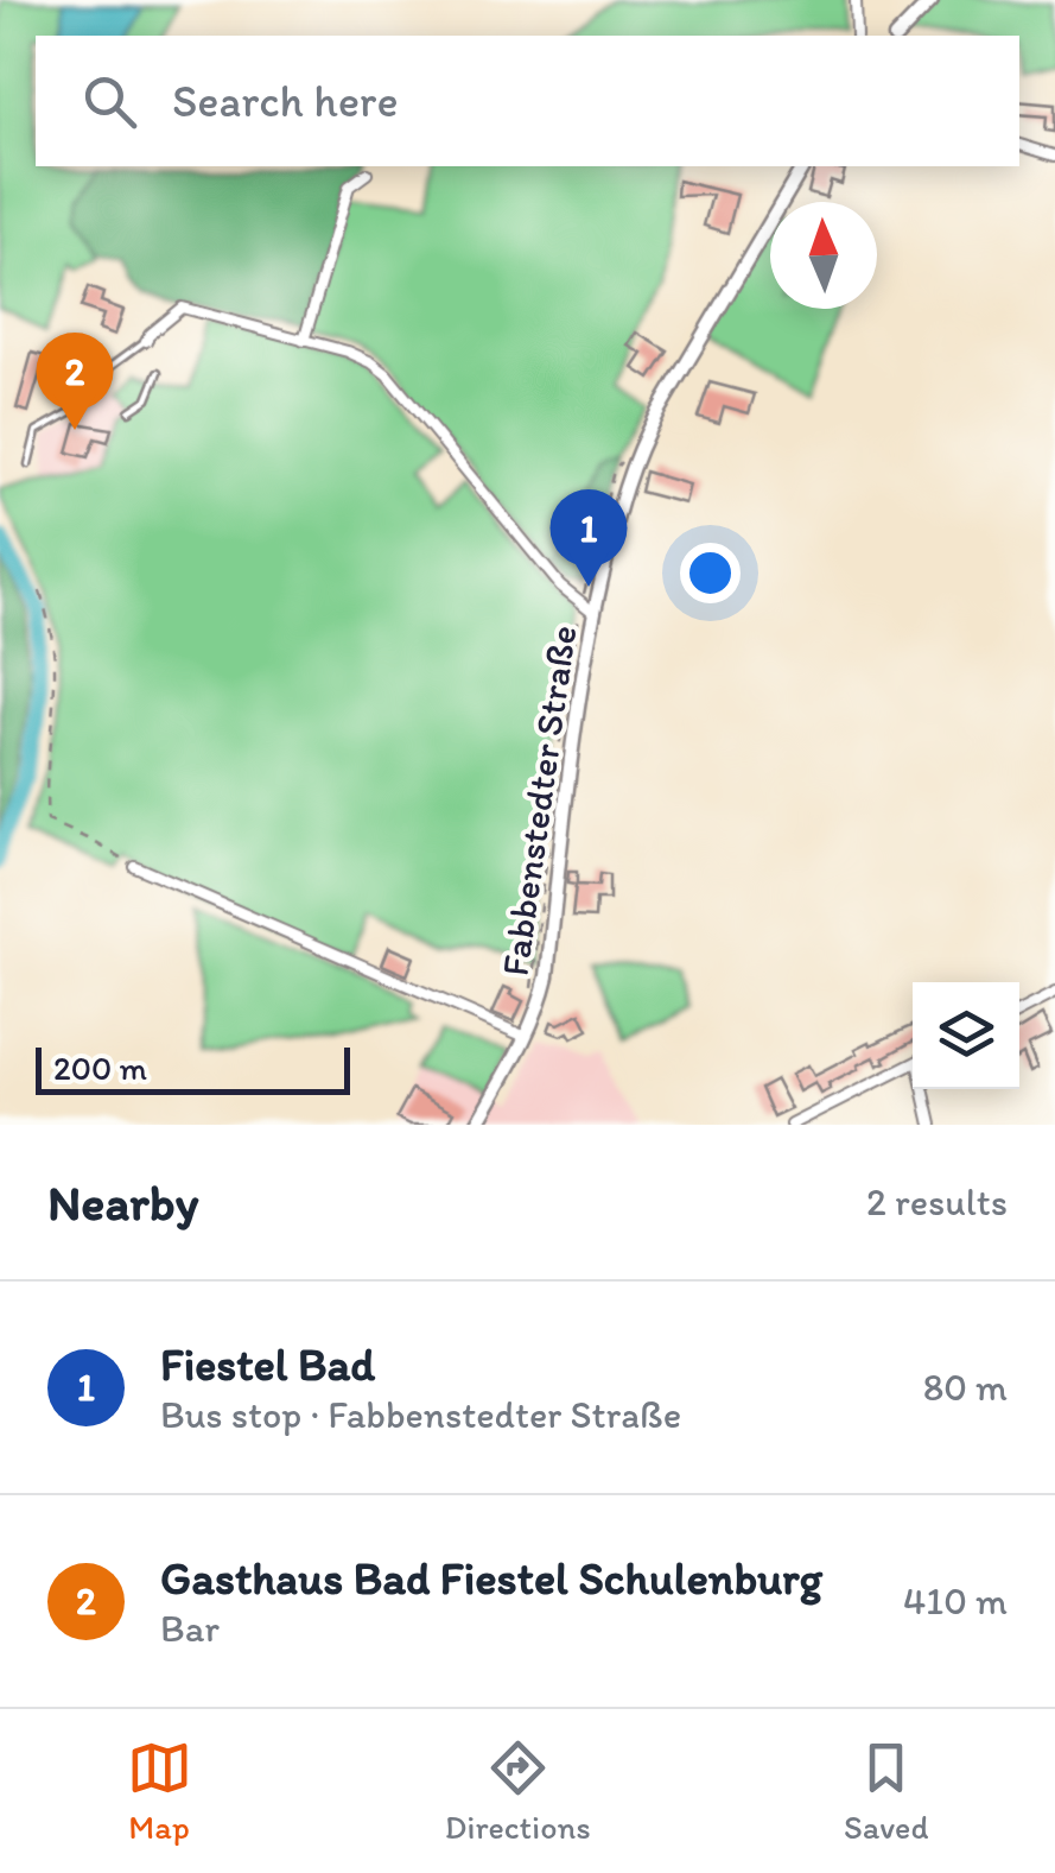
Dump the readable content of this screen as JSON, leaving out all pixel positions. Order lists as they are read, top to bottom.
{
  "streets": {
    "street": ["Fabbenstedter Straße"]
  },
  "scale_bar": "200 m",
  "north": "top",
  "page": {
    "search": "Search here",
    "pins": ["2", "1"],
    "scale": "200 m",
    "heading": ["Nearby", "2 results"],
    "list": [
      {
        "mark": "1",
        "name": "Fiestel Bad",
        "note": "Bus stop · Fabbenstedter Straße",
        "value": "80 m"
      },
      {
        "mark": "2",
        "name": "Gasthaus Bad Fiestel Schulenburg",
        "note": "Bar",
        "value": "410 m"
      }
    ],
    "nav": ["Map", "Directions", "Saved"]
  }
}
